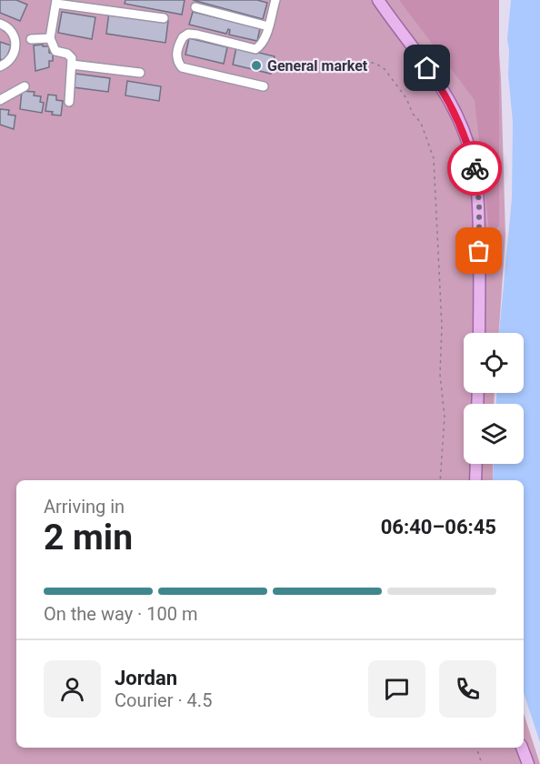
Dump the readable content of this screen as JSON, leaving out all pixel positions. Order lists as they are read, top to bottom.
{
  "places": ["General market"],
  "page": {
    "heading": ["2 min", "Arriving in", "06:40–06:45"],
    "panel": ["Jordan", "Courier · 4.5"],
    "bar": "On the way · 100 m"
  }
}
